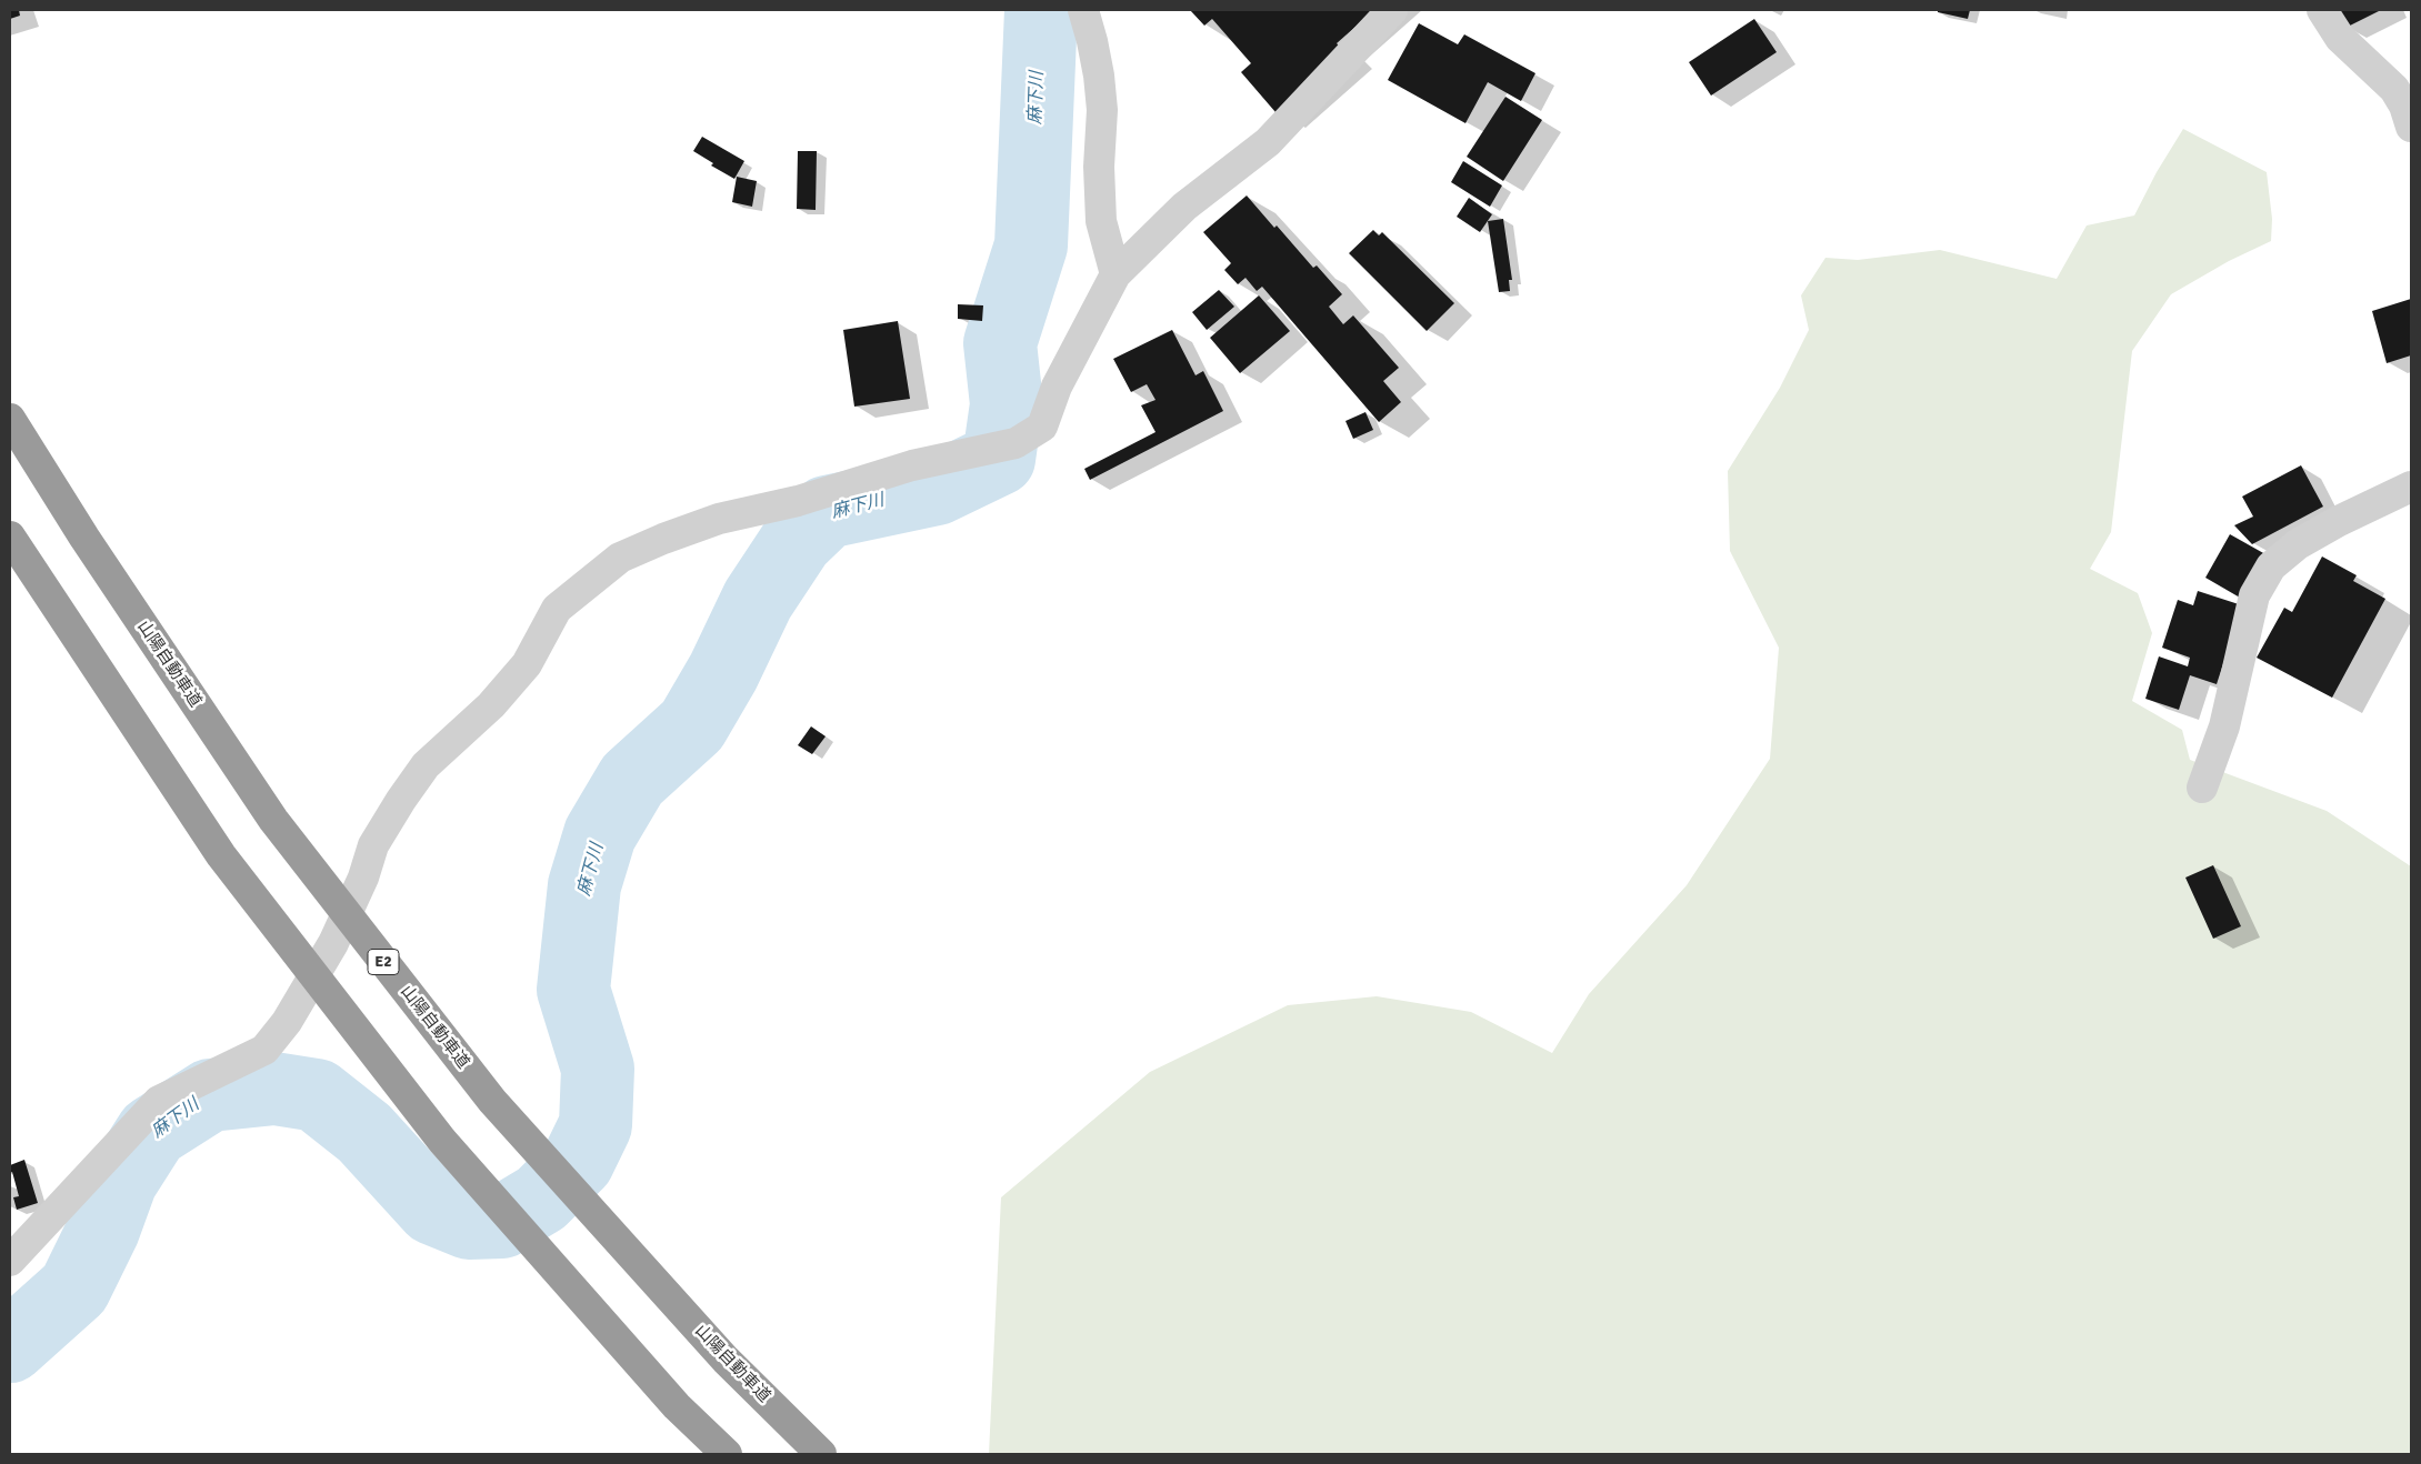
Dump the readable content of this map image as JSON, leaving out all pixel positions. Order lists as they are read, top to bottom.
{
  "streets": {
    "highway": ["山陽自動車道", "E2"]
  },
  "water": ["麻下川"]
}
